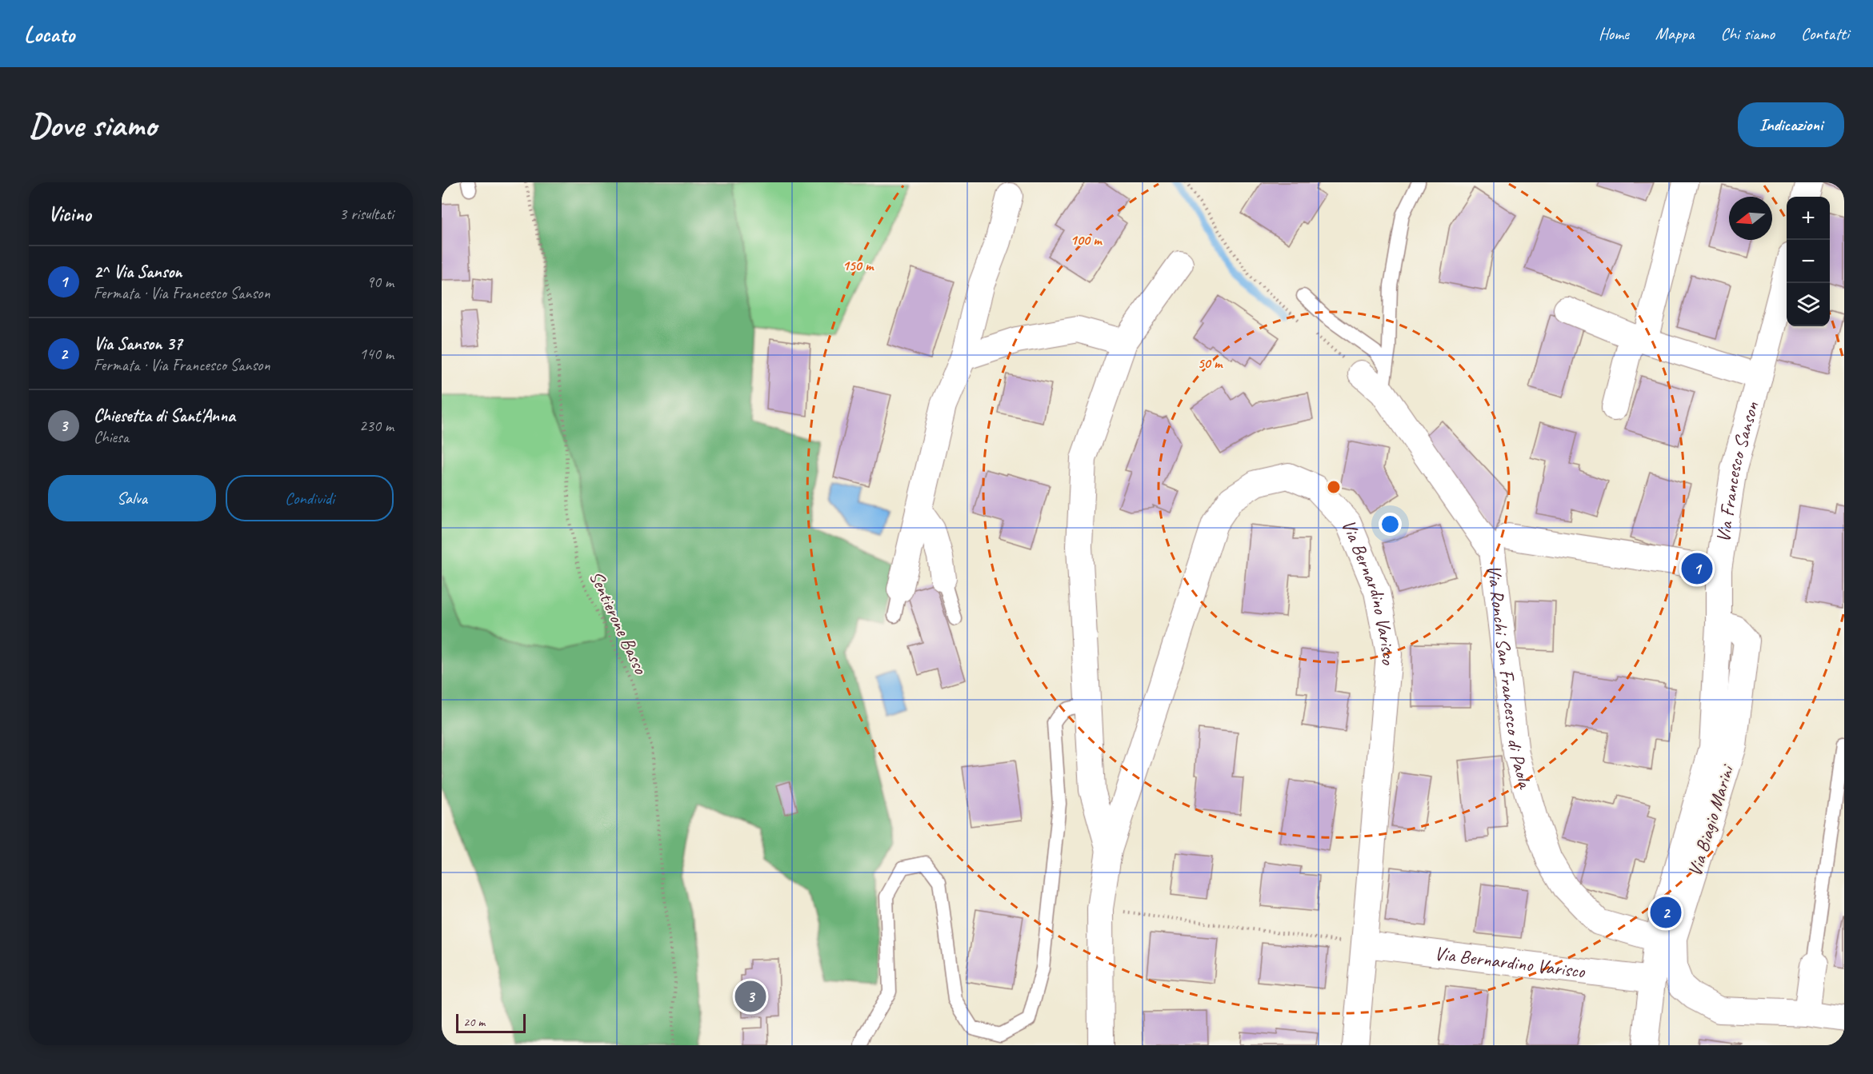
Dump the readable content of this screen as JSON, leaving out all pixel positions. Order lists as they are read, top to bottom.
{
  "streets": {
    "street": [
      "Via Francesco Sanson",
      "Via Bernardino Varisco",
      "Via Ronchi San Francesco di Paola",
      "Via Biagio Marini"
    ],
    "path": ["Sentierone Basso"]
  },
  "crossings": [
    ["Via Francesco Sanson", "Via Ronchi San Francesco di Paola"],
    ["Via Francesco Sanson", "Via Biagio Marini"]
  ],
  "scale_bar": "20 m",
  "north": "left",
  "page": {
    "header": "Locato",
    "nav": [
      "Home",
      "Mappa",
      "Chi siamo",
      "Contatti"
    ],
    "buttons": [
      "Indicazioni",
      ["Salva", "Condividi"]
    ],
    "title": "Dove siamo",
    "heading": ["Vicino", "3 risultati"],
    "map_buttons": ["+", "−"],
    "list": [
      {
        "mark": "1",
        "name": "2^ Via Sanson",
        "note": "Fermata · Via Francesco Sanson",
        "value": "90 m"
      },
      {
        "mark": "2",
        "name": "Via Sanson 37",
        "note": "Fermata · Via Francesco Sanson",
        "value": "140 m"
      },
      {
        "mark": "3",
        "name": "Chiesetta di Sant'Anna",
        "note": "Chiesa",
        "value": "230 m"
      }
    ],
    "pins": ["1", "2", "3"],
    "scale": "20 m"
  },
  "rings": ["100 m", "150 m", "50 m"]
}
